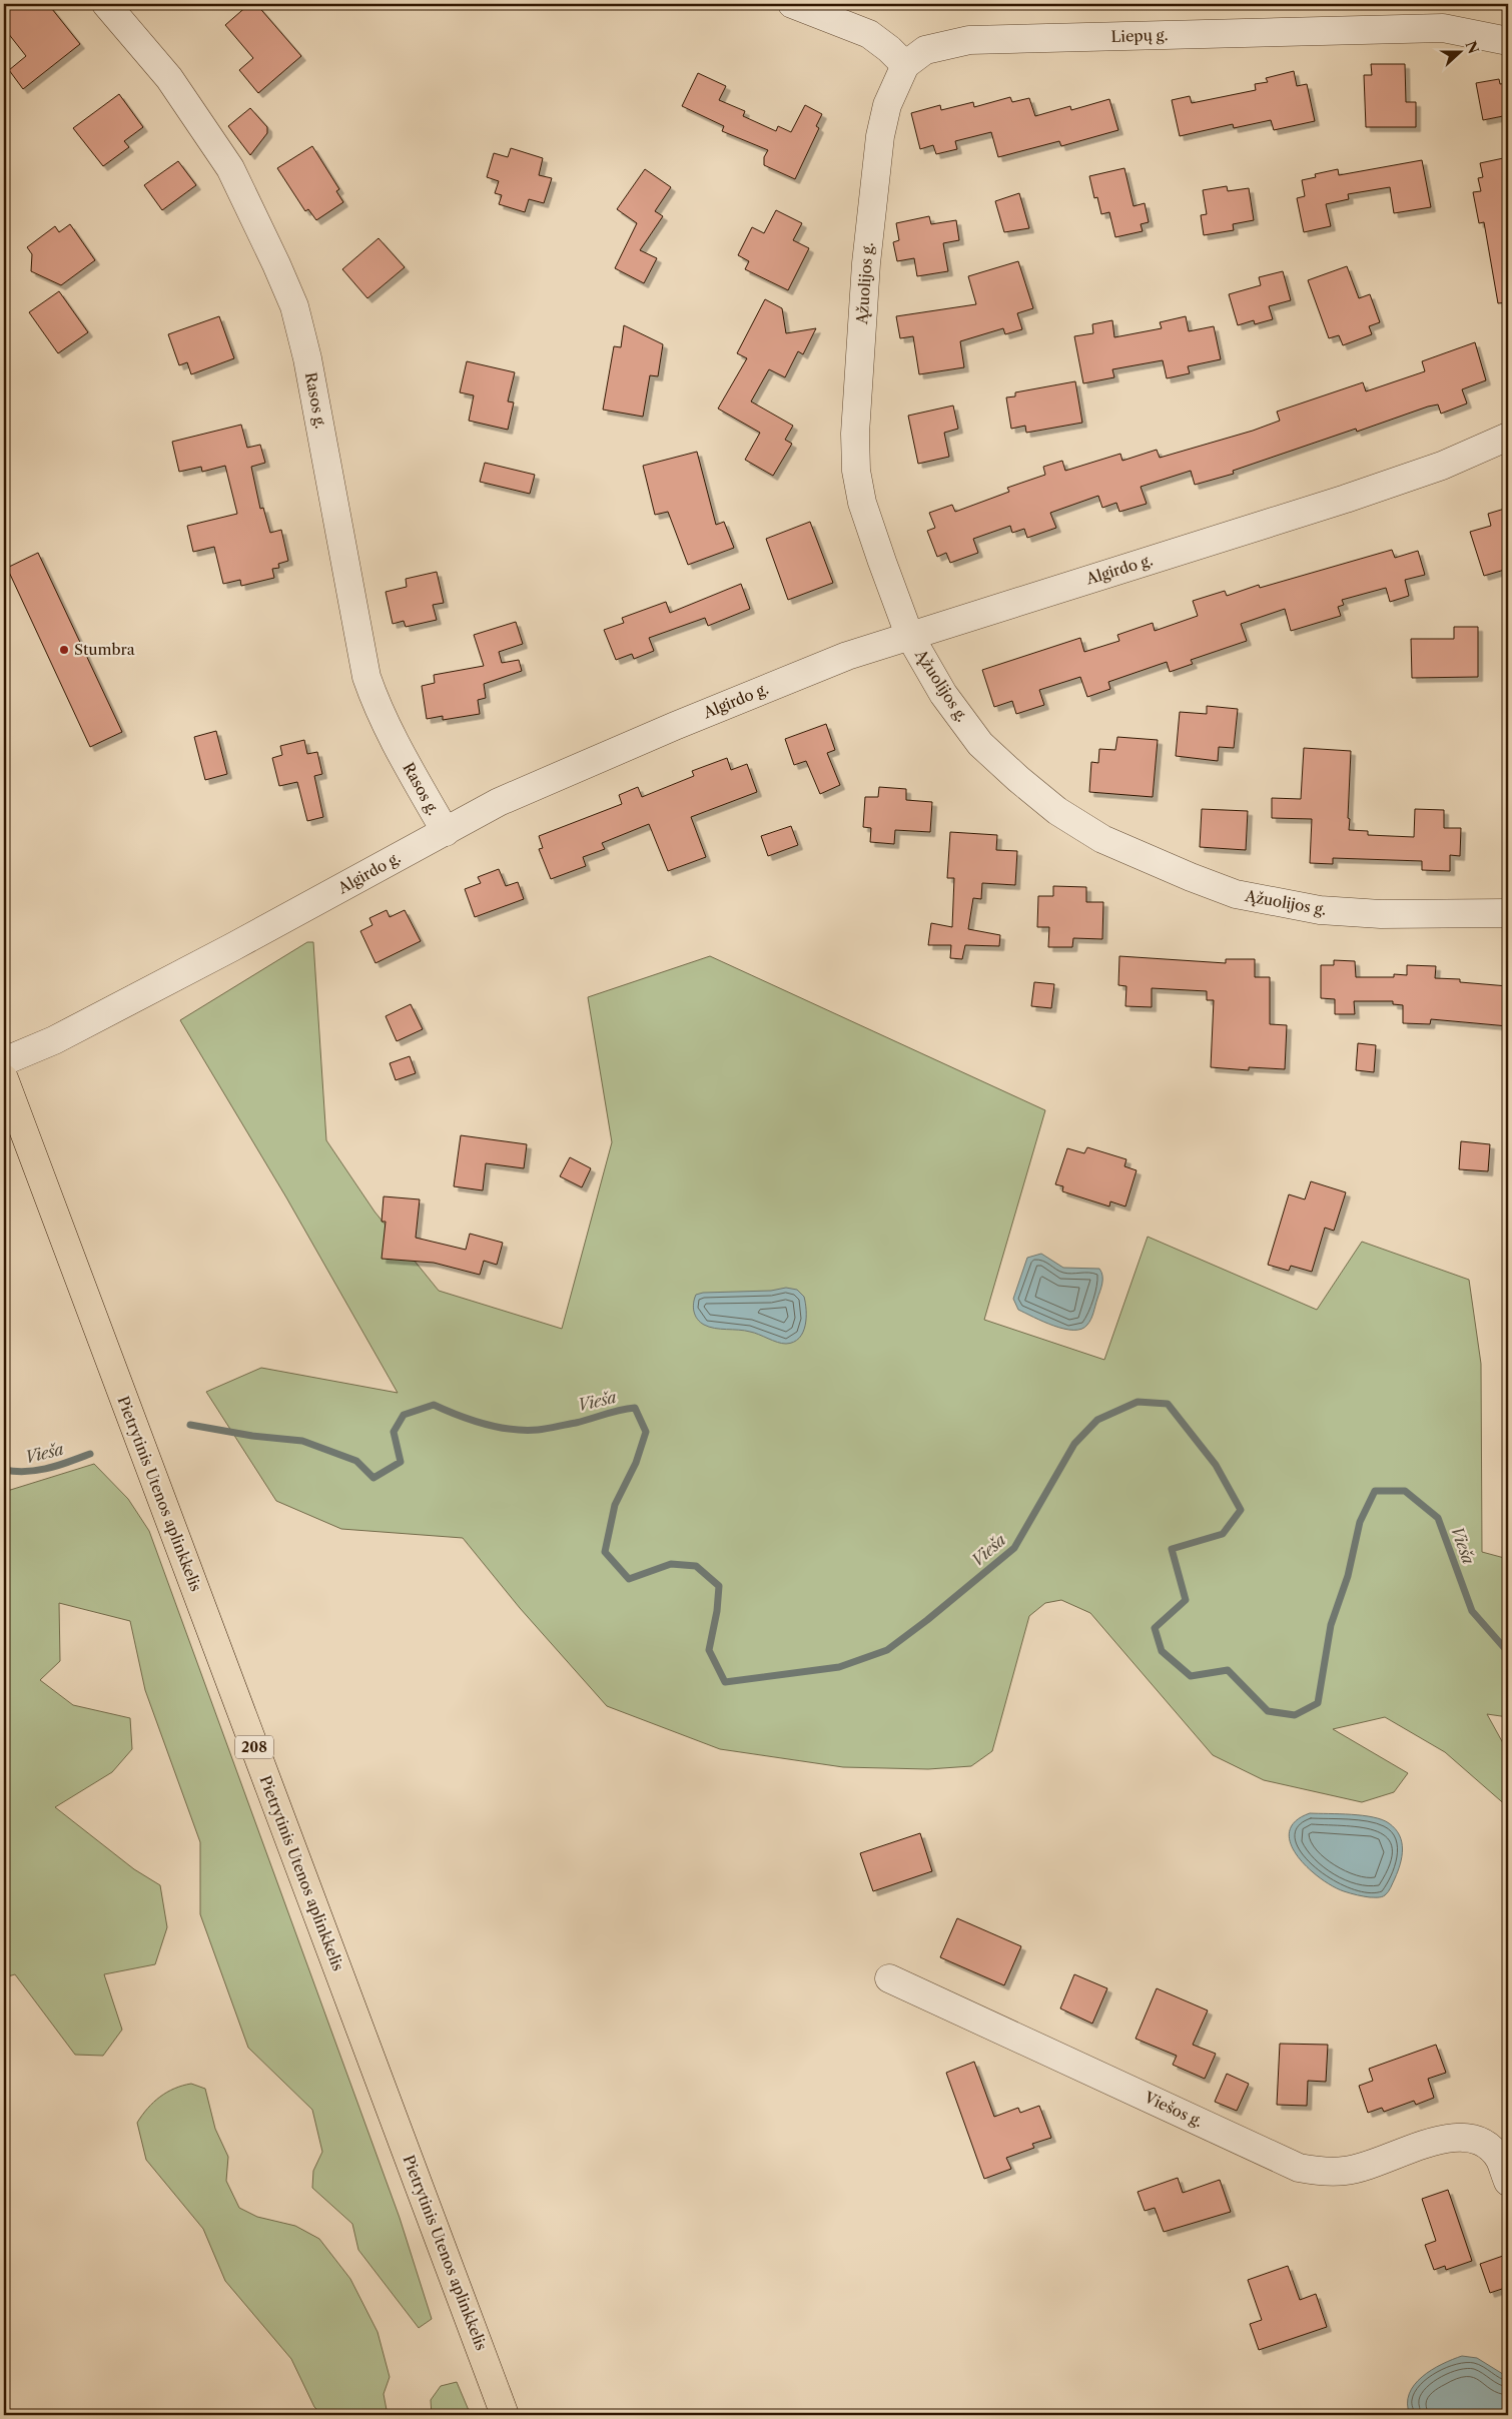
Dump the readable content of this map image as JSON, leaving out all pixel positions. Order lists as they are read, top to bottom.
{
  "streets": {
    "highway": ["Pietrytinis Utenos aplinkkelis", "208"],
    "street": [
      "Liepų g.",
      "Ąžuolijos g.",
      "Rasos g.",
      "Algirdo g.",
      "Viešos g."
    ]
  },
  "crossings": [
    ["Liepų g.", "Ąžuolijos g."],
    ["Ąžuolijos g.", "Algirdo g."],
    ["Rasos g.", "Algirdo g."]
  ],
  "water": ["Vieša"],
  "places": ["Stumbra"],
  "north": "right"
}
